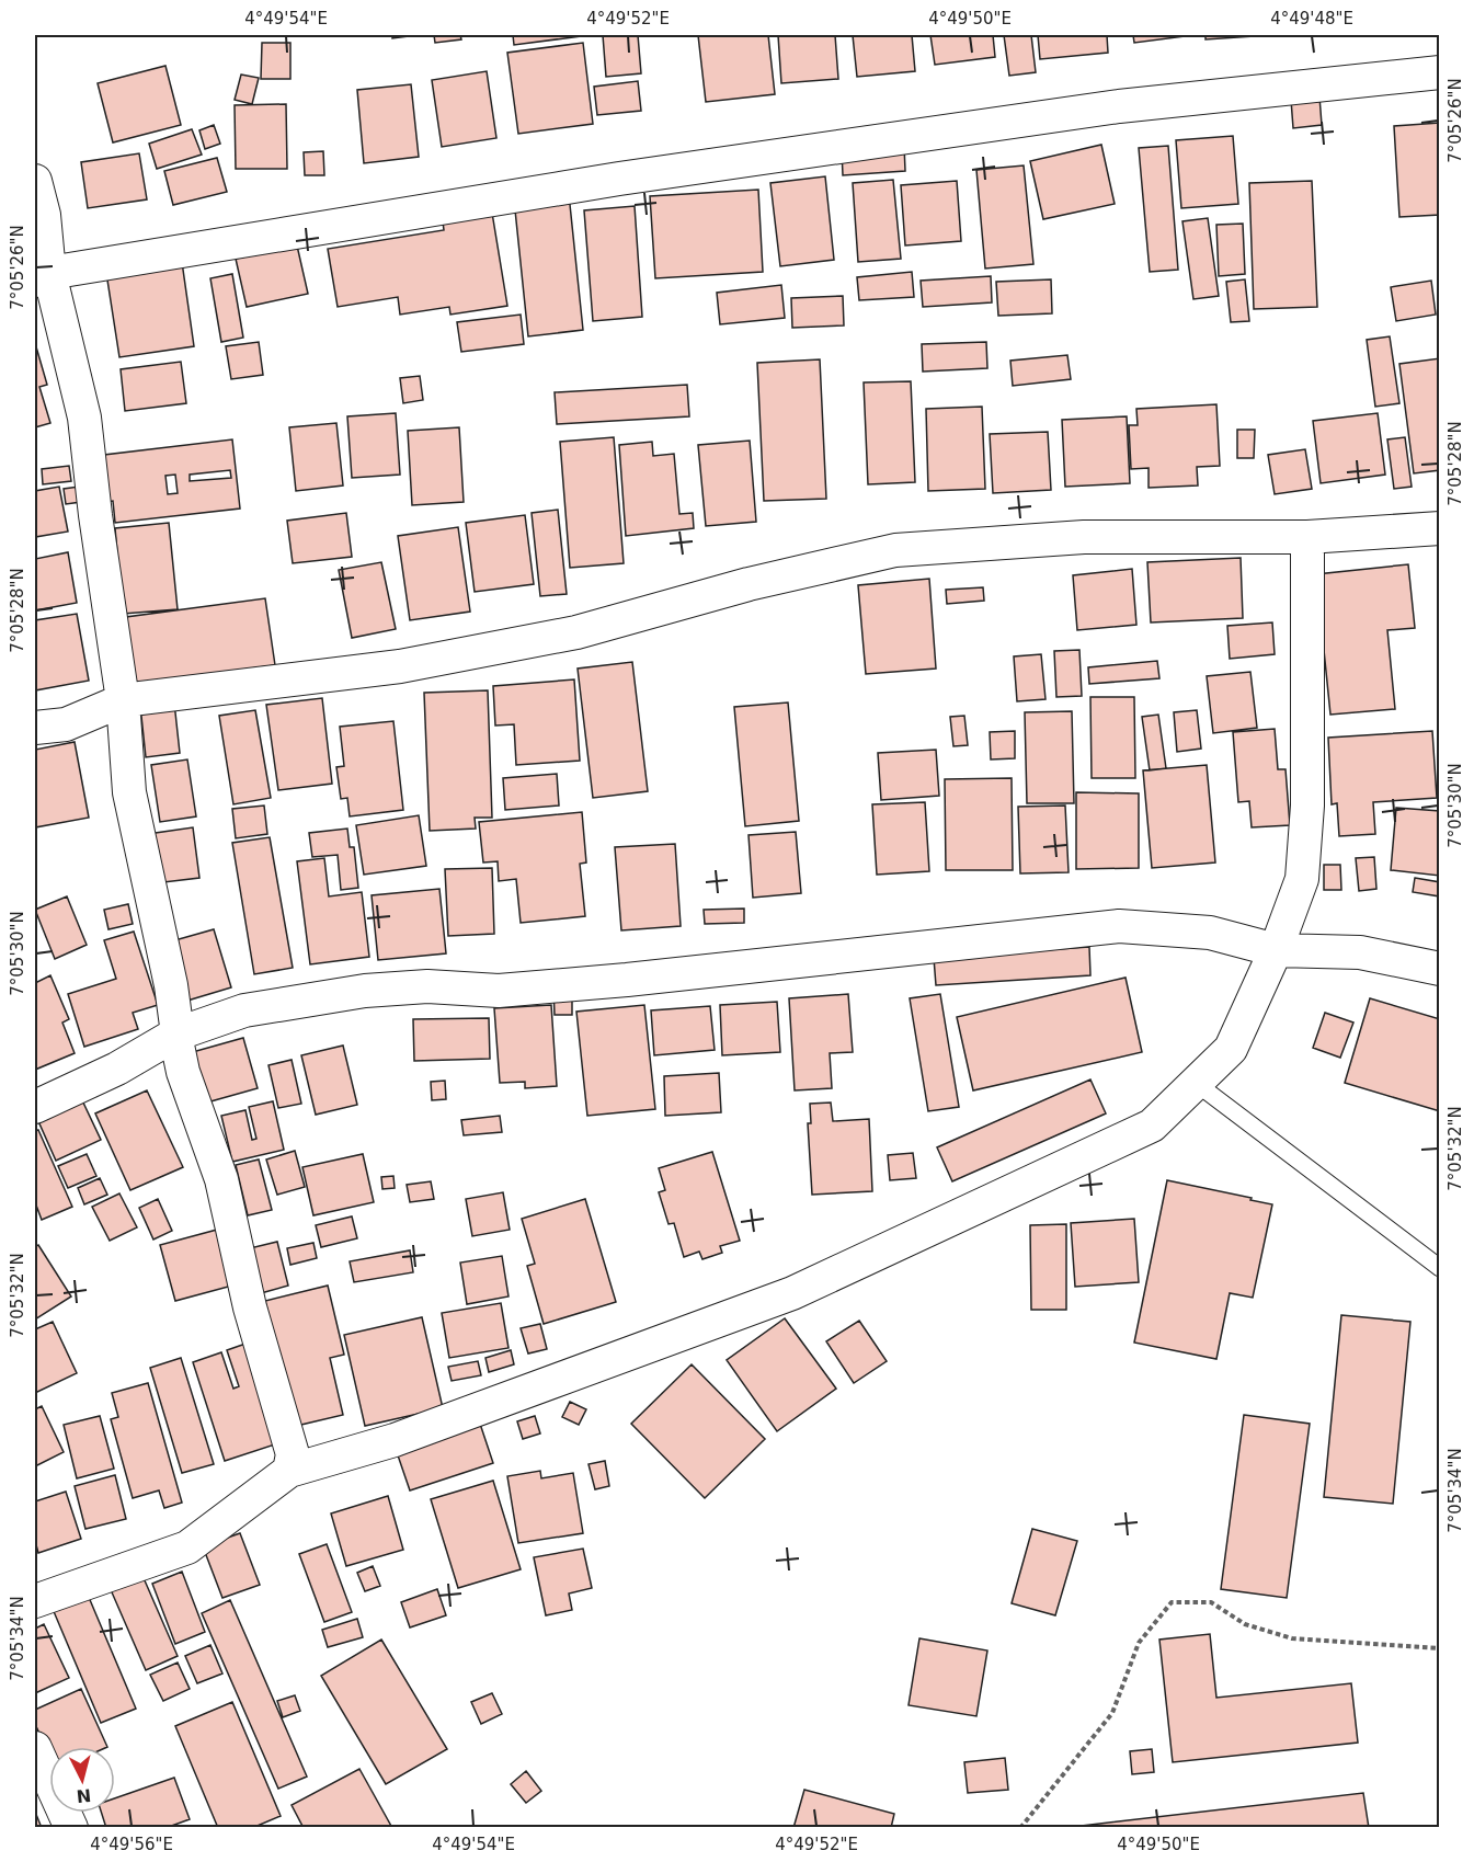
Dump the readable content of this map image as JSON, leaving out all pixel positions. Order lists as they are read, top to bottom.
{
  "north": "bottom",
  "coordinates": [
    "4°49'54\"E",
    "4°49'52\"E",
    "4°49'50\"E",
    "4°49'48\"E",
    "7°05'26\"N",
    "7°05'28\"N",
    "7°05'30\"N",
    "7°05'32\"N",
    "7°05'34\"N",
    "4°49'56\"E"
  ]
}
